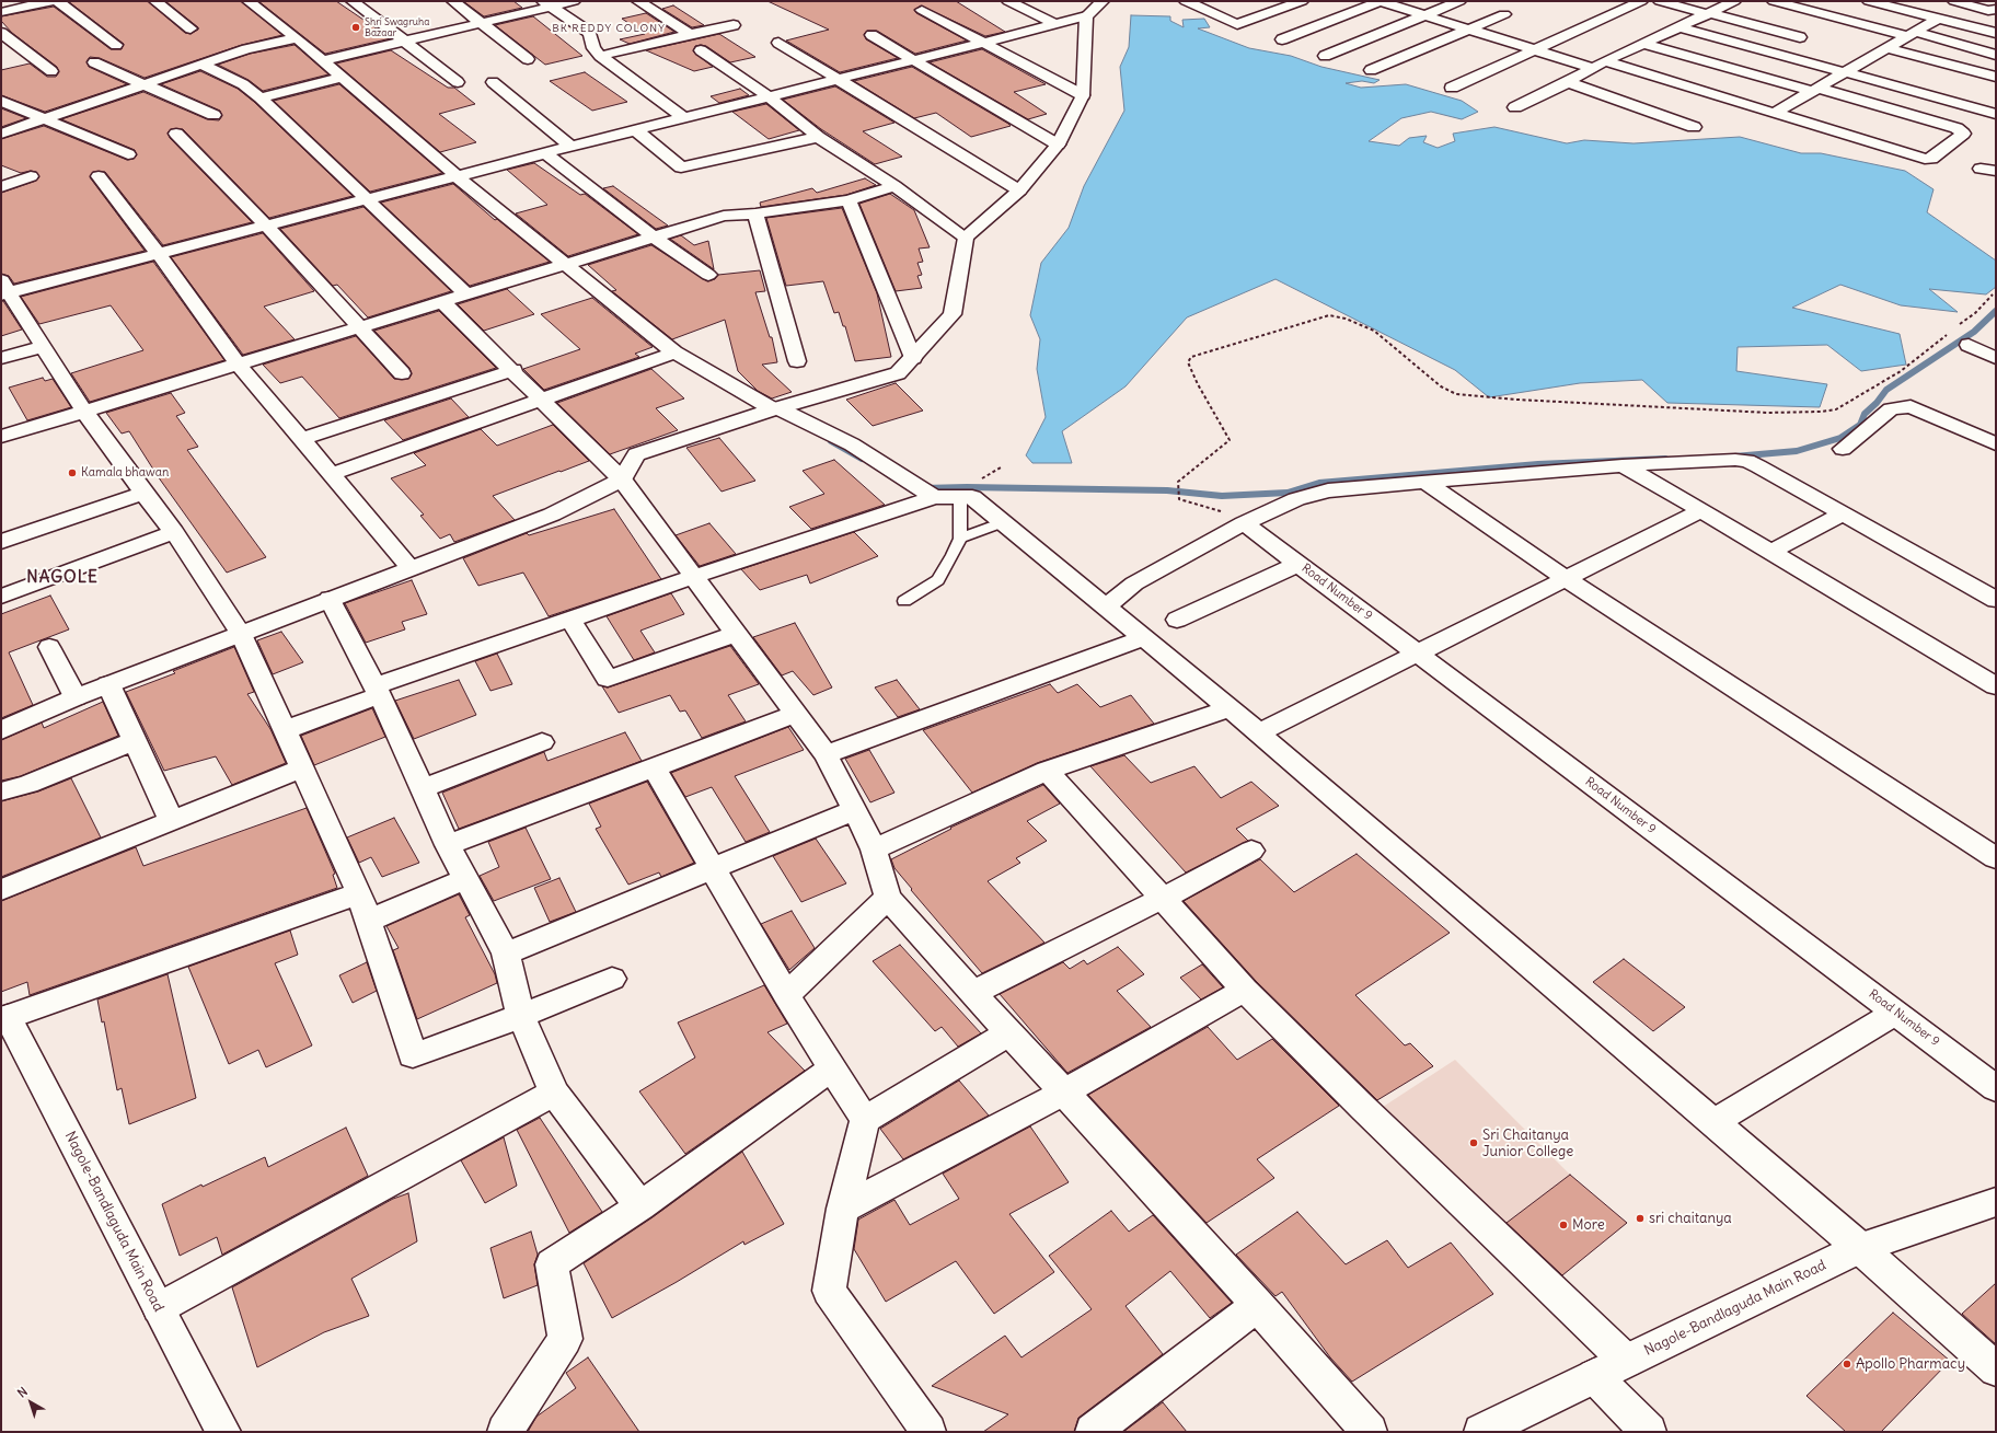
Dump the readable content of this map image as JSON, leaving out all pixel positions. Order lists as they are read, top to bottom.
{
  "streets": {
    "street": ["Road Number 9", "Nagole-Bandlaguda Main Road"]
  },
  "districts": ["BK REDDY COLONY", "NAGOLE"],
  "places": [
    "Shri Swagruha Bazaar",
    "Kamala bhawan",
    "Sri Chaitanya Junior College",
    "sri chaitanya",
    "More",
    "Apollo Pharmacy"
  ],
  "north": "top left"
}
